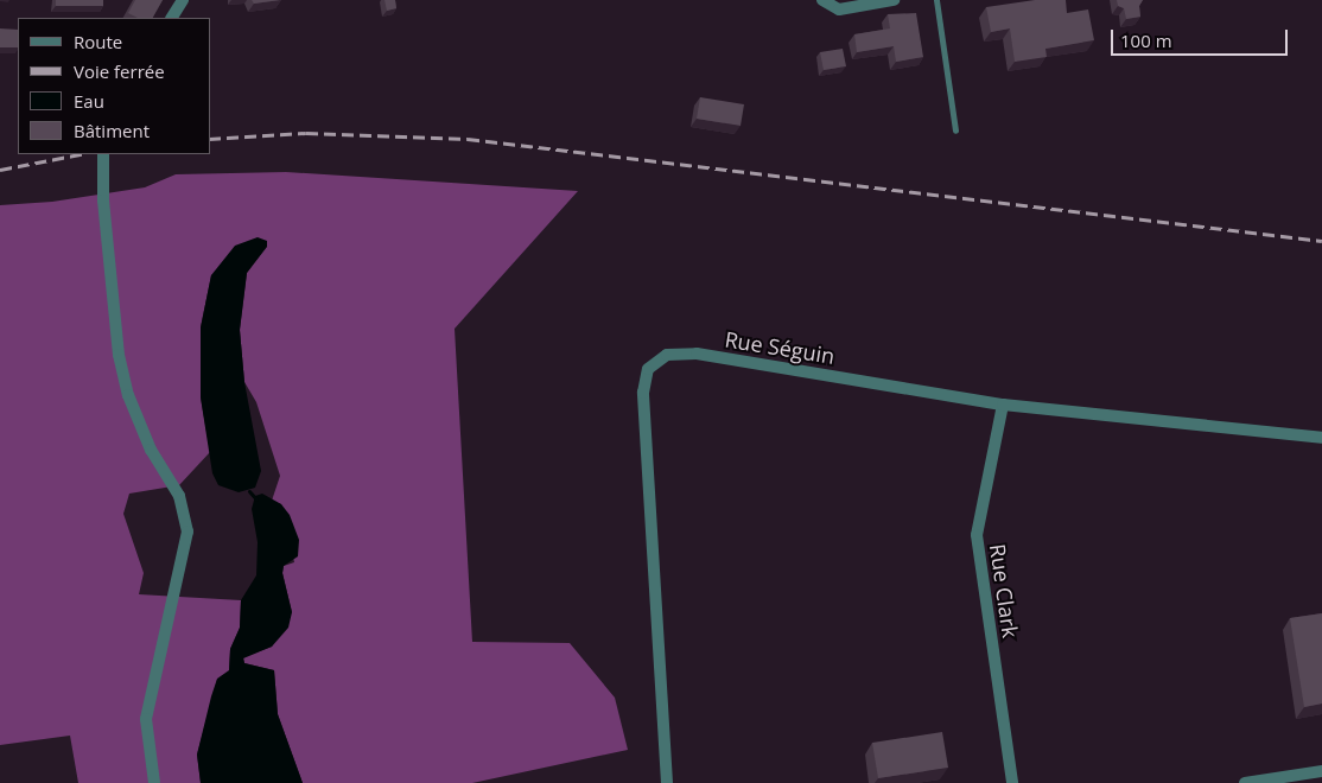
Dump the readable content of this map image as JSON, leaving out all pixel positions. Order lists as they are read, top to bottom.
{
  "streets": {
    "street": ["Rue Séguin", "Rue Clark"]
  },
  "crossings": [
    ["Rue Séguin", "Rue Clark"]
  ],
  "legend": [
    "Route",
    "Voie ferrée",
    "Eau",
    "Bâtiment"
  ],
  "scale_bar": "100 m"
}
